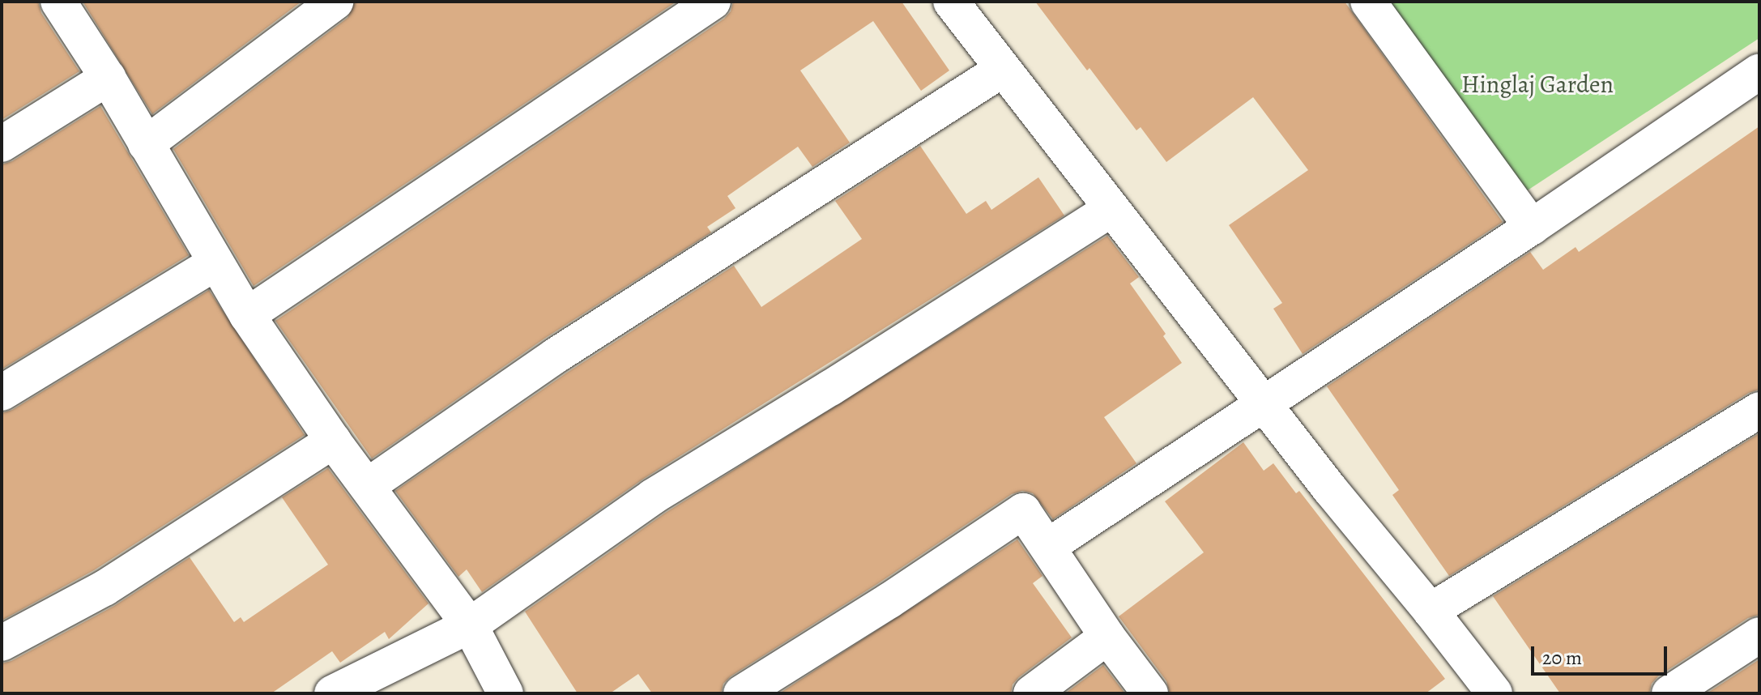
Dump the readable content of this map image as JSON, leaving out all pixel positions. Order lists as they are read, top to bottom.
{
  "parks": ["Hinglaj Garden"],
  "scale_bar": "20 m"
}
